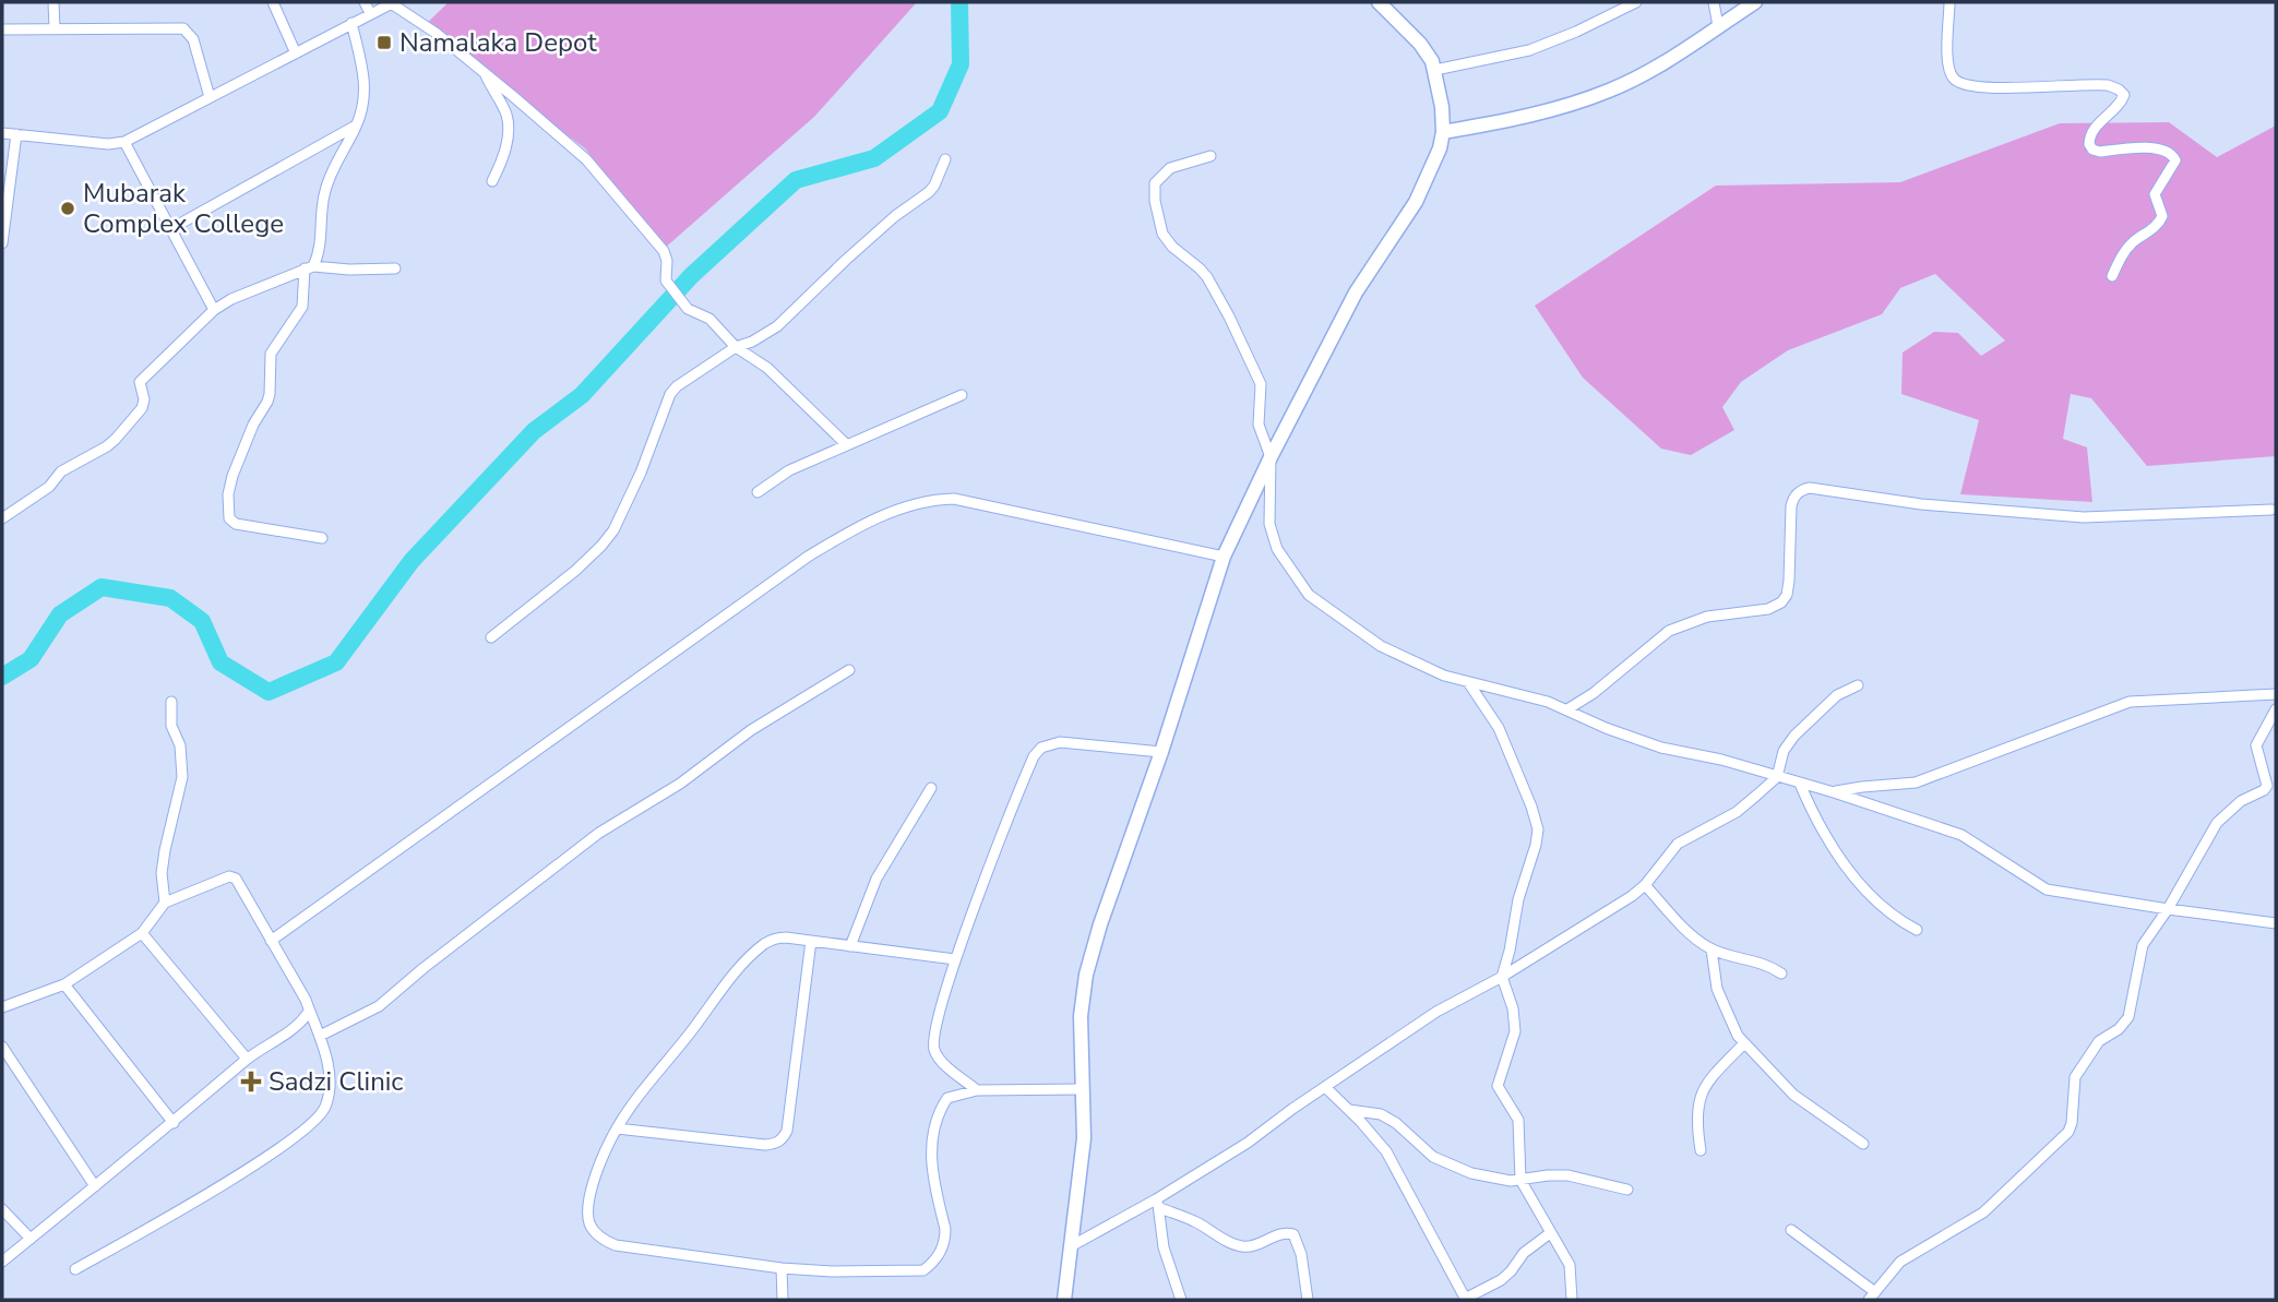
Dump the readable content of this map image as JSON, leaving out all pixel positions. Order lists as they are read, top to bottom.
{
  "places": {
    "transit": ["Namalaka Depot"],
    "other": ["Mubarak Complex College"],
    "health": ["Sadzi Clinic"]
  }
}
